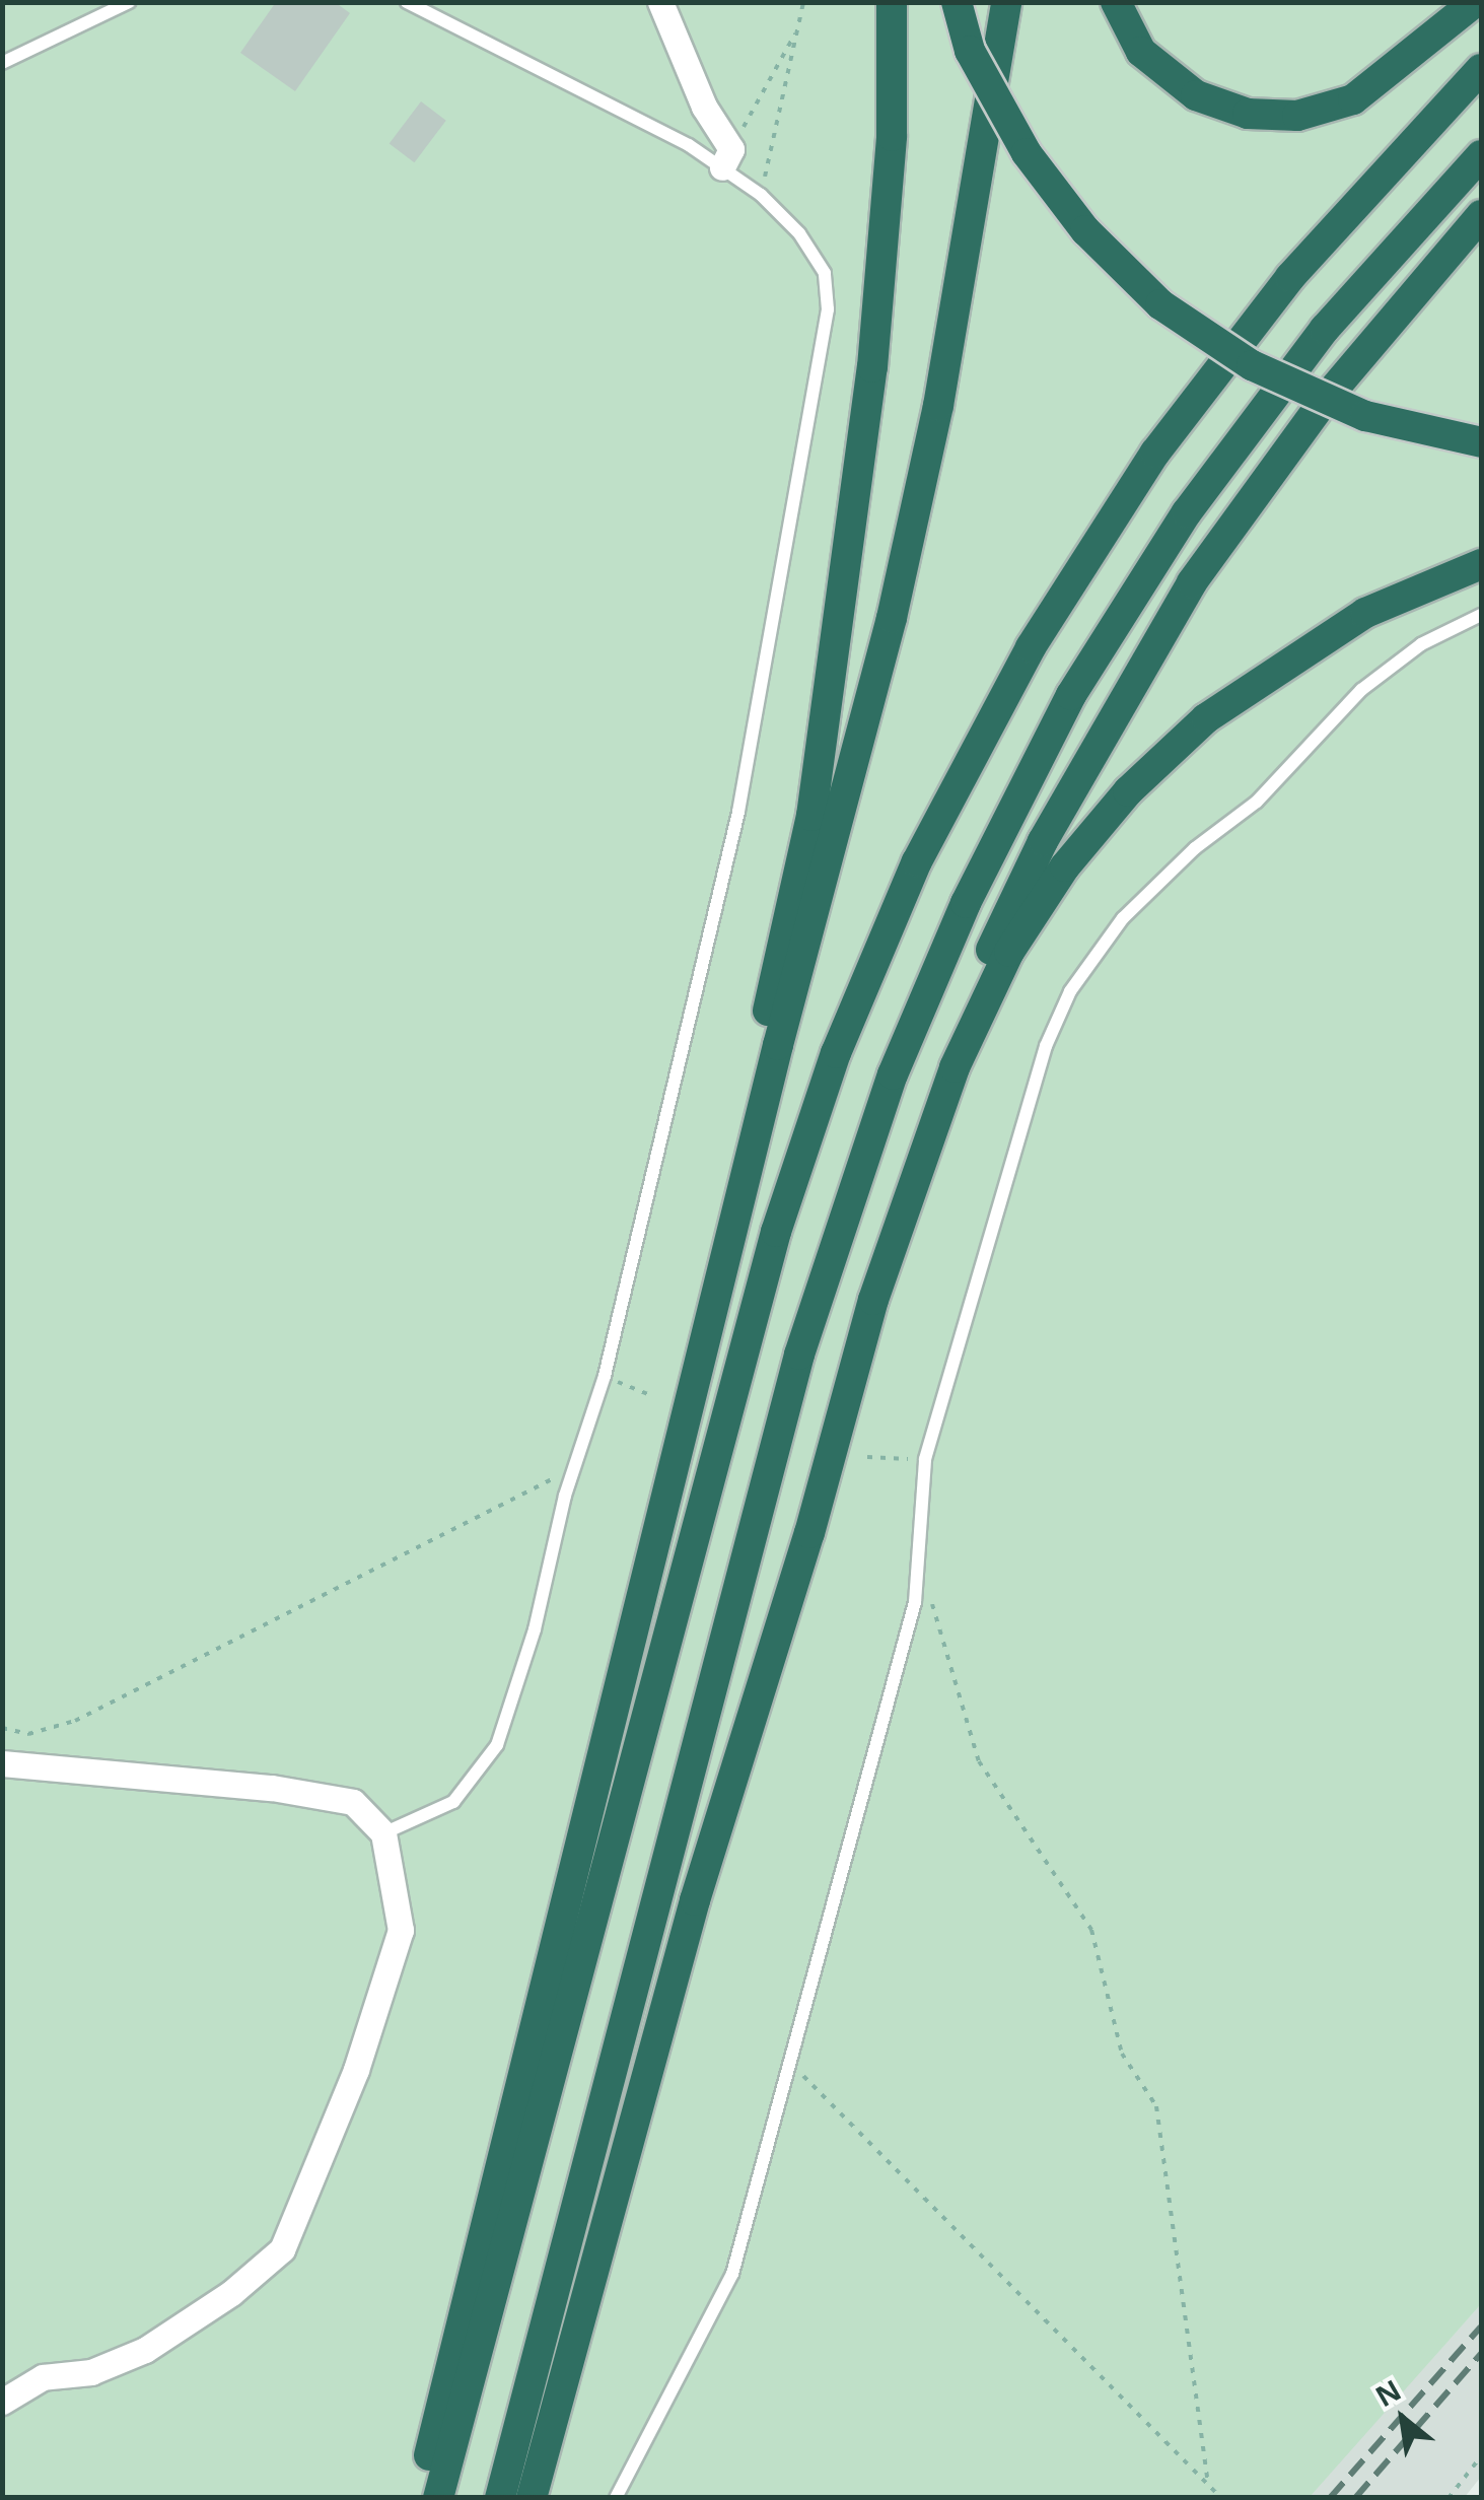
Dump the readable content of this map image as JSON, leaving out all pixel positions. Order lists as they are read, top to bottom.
{
  "north": "top left"
}
